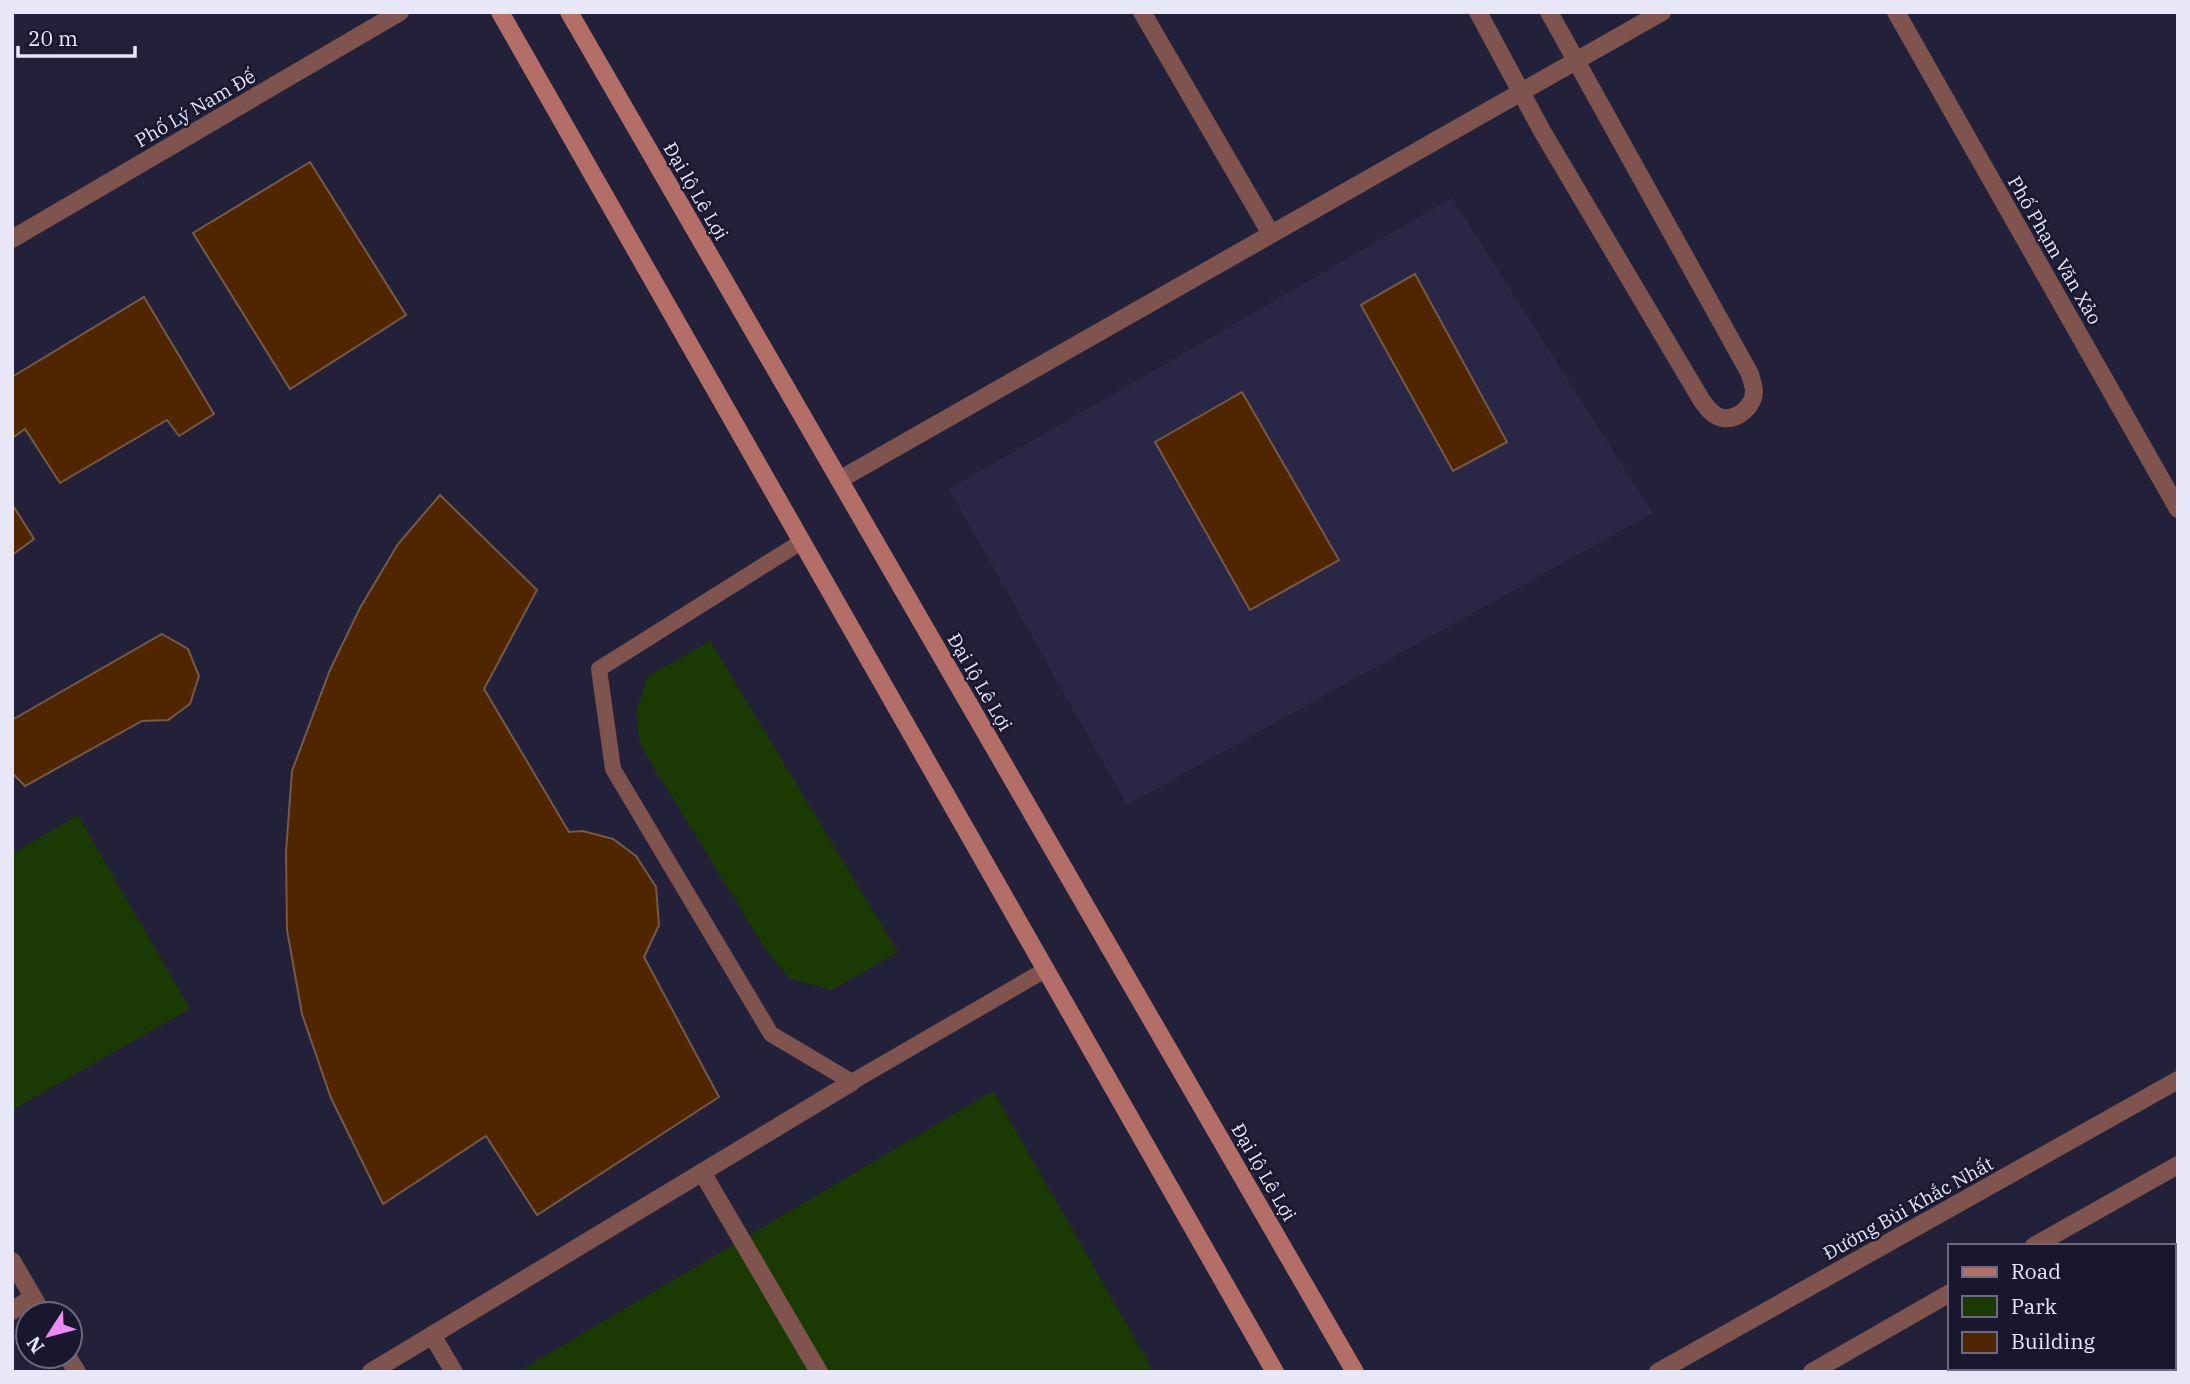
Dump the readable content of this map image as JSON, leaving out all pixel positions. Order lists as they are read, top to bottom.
{
  "streets": {
    "main road": ["Đại lộ Lê Lợi"],
    "street": ["Phố Lý Nam Đế", "Phố Phạm Văn Xảo", "Đường Bùi Khắc Nhất"]
  },
  "legend": ["Road", "Park", "Building"],
  "scale_bar": "20 m",
  "north": "bottom left"
}
